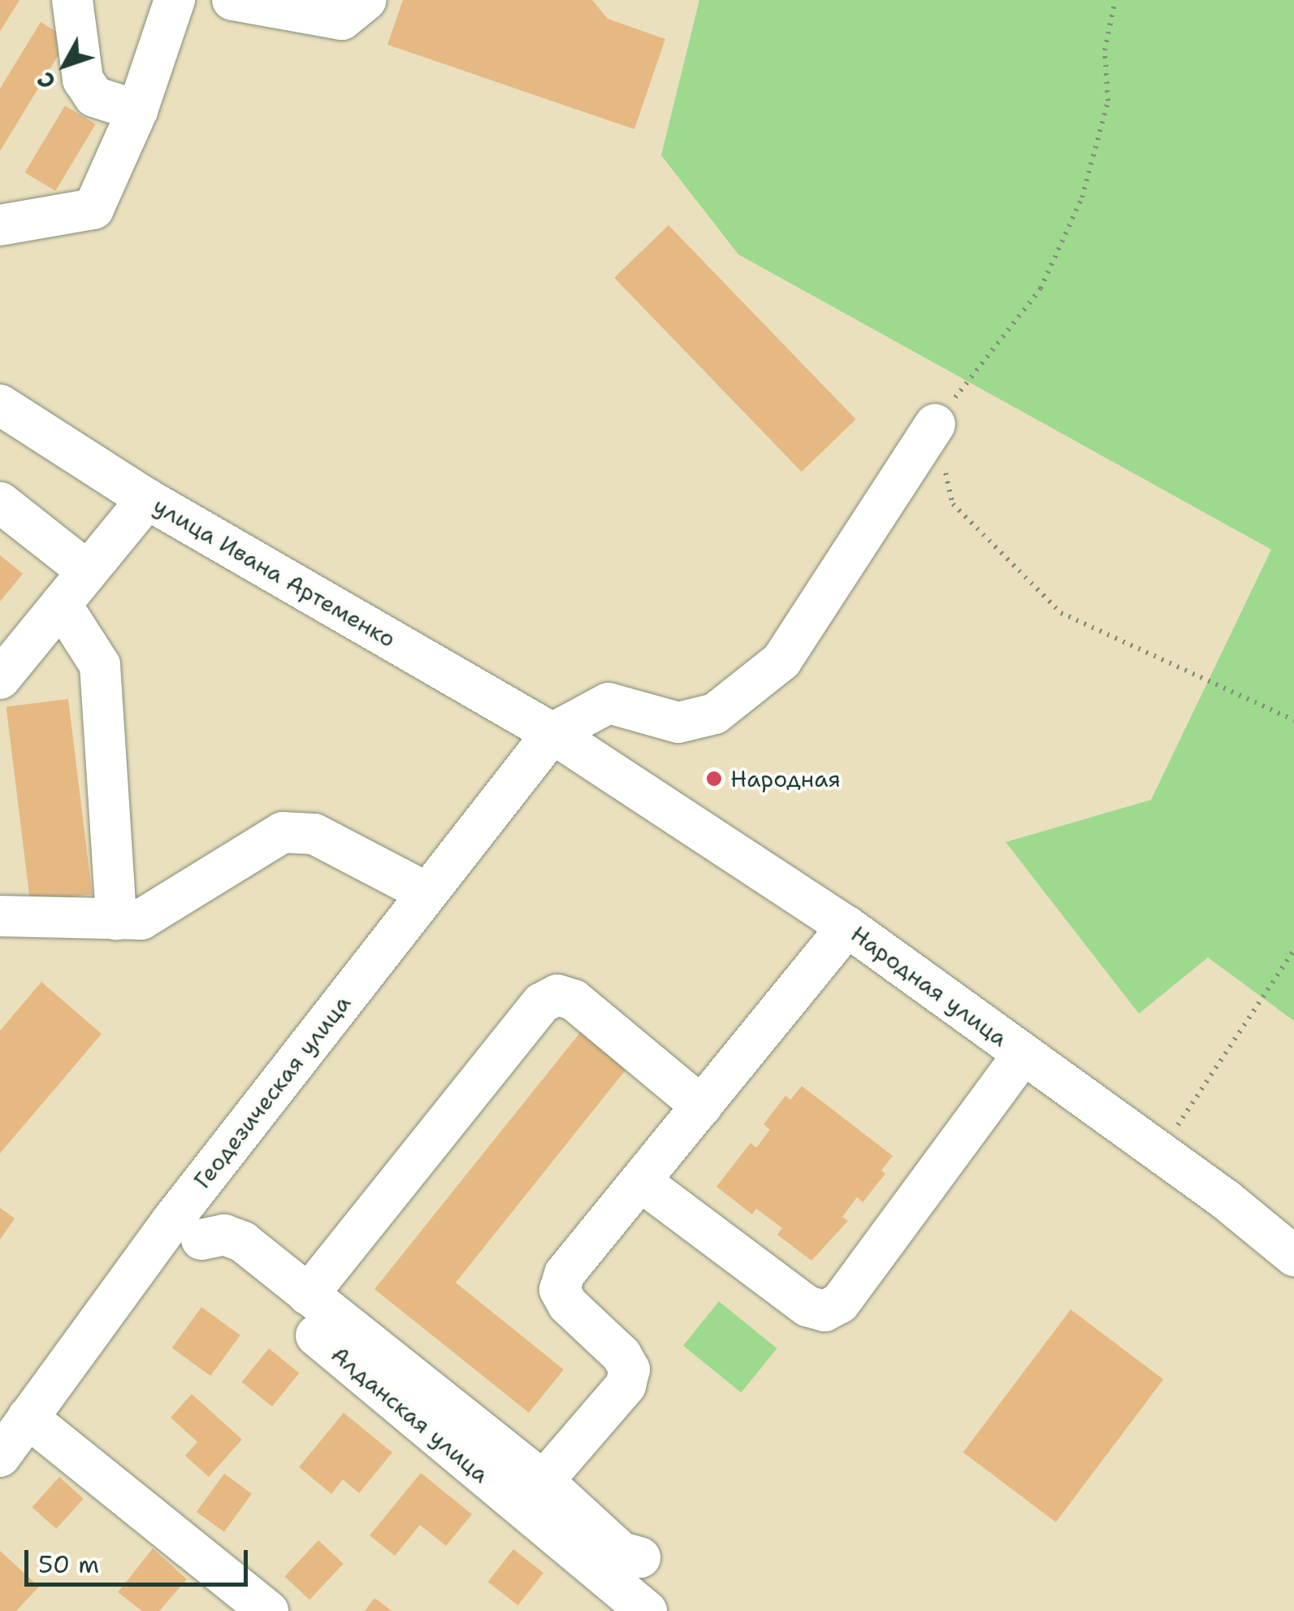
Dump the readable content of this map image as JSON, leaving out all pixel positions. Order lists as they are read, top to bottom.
{
  "streets": {
    "street": [
      "улица Ивана Артеменко",
      "Народная улица",
      "Геодезическая улица",
      "Алданская улица"
    ]
  },
  "crossings": [
    ["улица Ивана Артеменко", "Народная улица"],
    ["улица Ивана Артеменко", "Геодезическая улица"],
    ["Народная улица", "Геодезическая улица"],
    ["Геодезическая улица", "Алданская улица"]
  ],
  "places": ["Народная"],
  "scale_bar": "50 m",
  "north": "bottom left"
}
